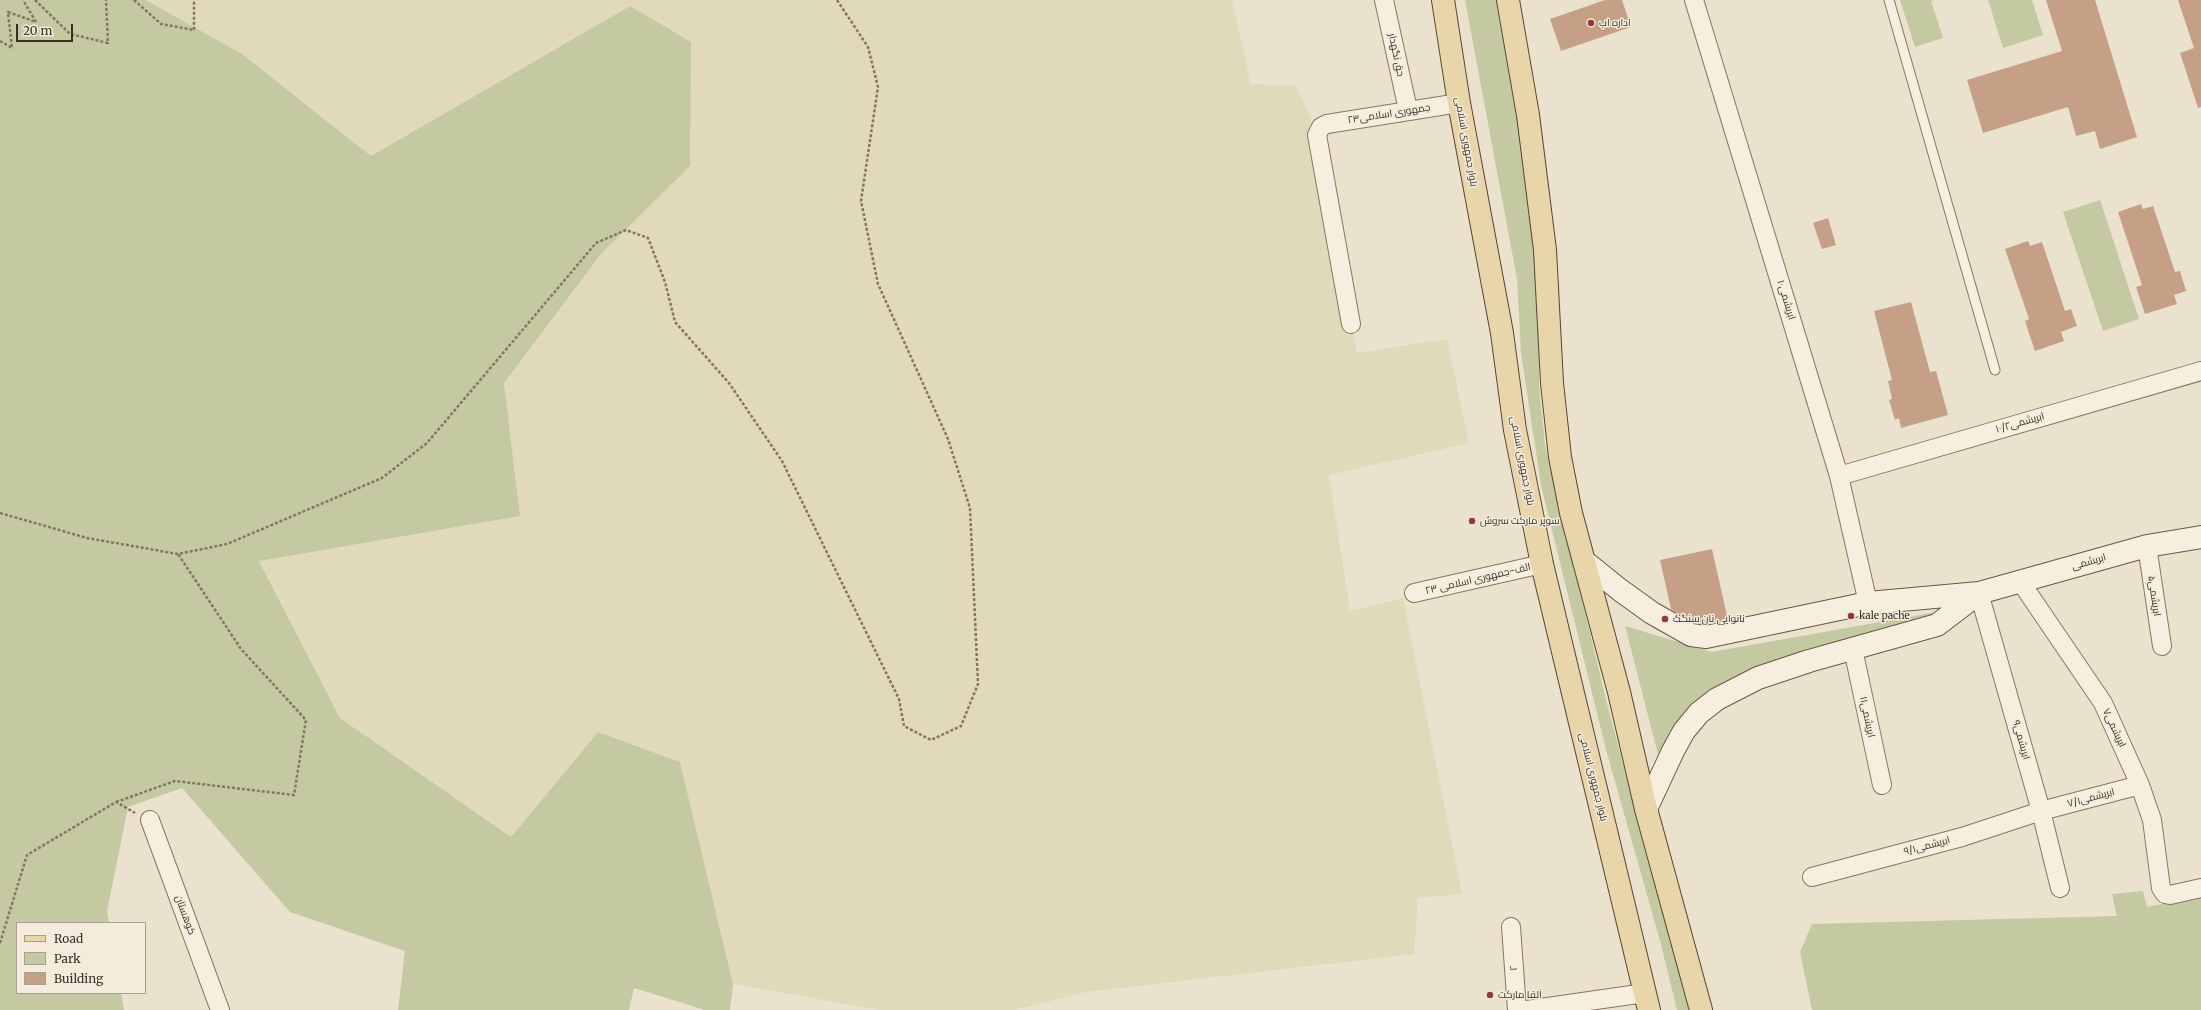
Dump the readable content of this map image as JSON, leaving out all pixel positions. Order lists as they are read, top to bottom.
{
  "streets": {
    "main road": ["بلوار جمهوری اسلامی", "ابریشمی"],
    "street": [
      "حق نگهدار",
      "جمهوری اسلامی۲۳",
      "ابریشمی۱۰",
      "۱۰/۲ابریشمی",
      "۲۳ الف-جمهوری اسلامی",
      "ابریشمی۵",
      "ابریشمی۱۱",
      "ابریشمی۷",
      "ابریشمی۹",
      "ابریشمی۷/۱",
      "۹/۱ابریشمی",
      "کوهستان",
      "۲"
    ]
  },
  "crossings": [
    ["حق نگهدار", "جمهوری اسلامی۲۳"],
    ["جمهوری اسلامی۲۳", "بلوار جمهوری اسلامی"],
    ["بلوار جمهوری اسلامی", "۲۳ الف-جمهوری اسلامی"],
    ["ابریشمی۱۰", "۱۰/۲ابریشمی"],
    ["ابریشمی", "ابریشمی۵"],
    ["ابریشمی", "ابریشمی۷"],
    ["ابریشمی", "ابریشمی۹"],
    ["ابریشمی۷", "ابریشمی۷/۱"],
    ["ابریشمی۹", "ابریشمی۷/۱"],
    ["ابریشمی۹", "۹/۱ابریشمی"],
    ["ابریشمی۷/۱", "۹/۱ابریشمی"]
  ],
  "places": [
    "اداره اب",
    "سوپر مارکت سروش",
    "kale pache",
    "نانوایی نان سنگک",
    "آلفا مارکت"
  ],
  "legend": ["Road", "Park", "Building"],
  "scale_bar": "20 m"
}
